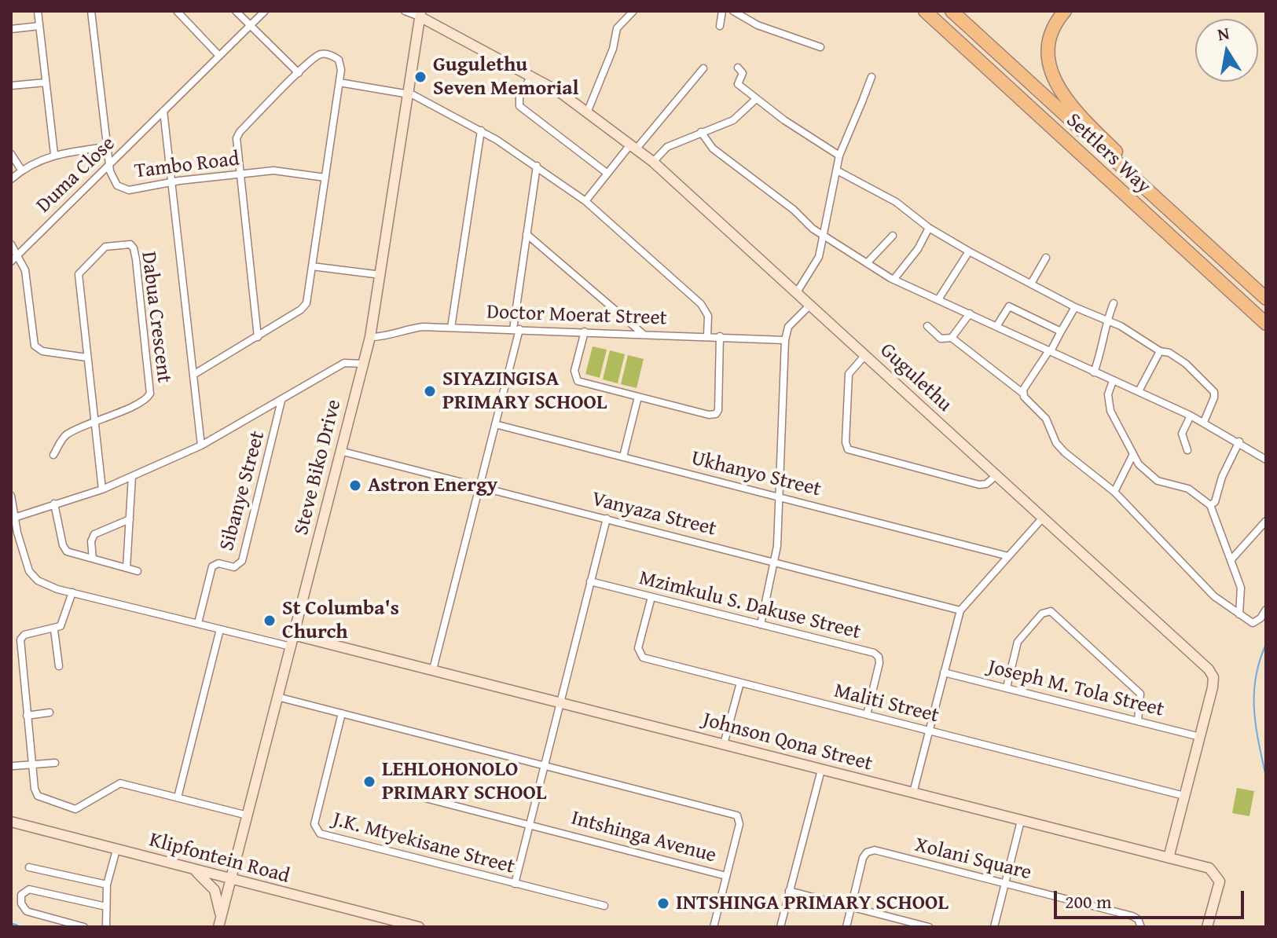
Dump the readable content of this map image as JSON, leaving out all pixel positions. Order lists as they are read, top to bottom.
{
  "streets": {
    "highway": ["Settlers Way"],
    "street": [
      "Tambo Road",
      "Duma Close",
      "Doctor Moerat Street",
      "Dabua Crescent",
      "Gugulethu",
      "Steve Biko Drive",
      "Ukhanyo Street",
      "Sibanye Street",
      "Vanyaza Street",
      "Mzimkulu S. Dakuse Street",
      "Joseph M. Tola Street",
      "Maliti Street",
      "Johnson Qona Street",
      "Intshinga Avenue",
      "J.K. Mtyekisane Street",
      "Klipfontein Road",
      "Xolani Square"
    ]
  },
  "crossings": [
    ["Tambo Road", "Duma Close"],
    ["Doctor Moerat Street", "Steve Biko Drive"],
    ["Gugulethu", "Steve Biko Drive"],
    ["Gugulethu", "Joseph M. Tola Street"],
    ["Gugulethu", "Maliti Street"],
    ["Gugulethu", "Johnson Qona Street"],
    ["Steve Biko Drive", "Vanyaza Street"],
    ["Steve Biko Drive", "Johnson Qona Street"],
    ["Steve Biko Drive", "Klipfontein Road"],
    ["Mzimkulu S. Dakuse Street", "Maliti Street"]
  ],
  "places": [
    "Gugulethu Seven Memorial",
    "SIYAZINGISA PRIMARY SCHOOL",
    "Astron Energy",
    "St Columba's Church",
    "LEHLOHONOLO PRIMARY SCHOOL",
    "INTSHINGA PRIMARY SCHOOL"
  ],
  "scale_bar": "200 m",
  "north": "top"
}
